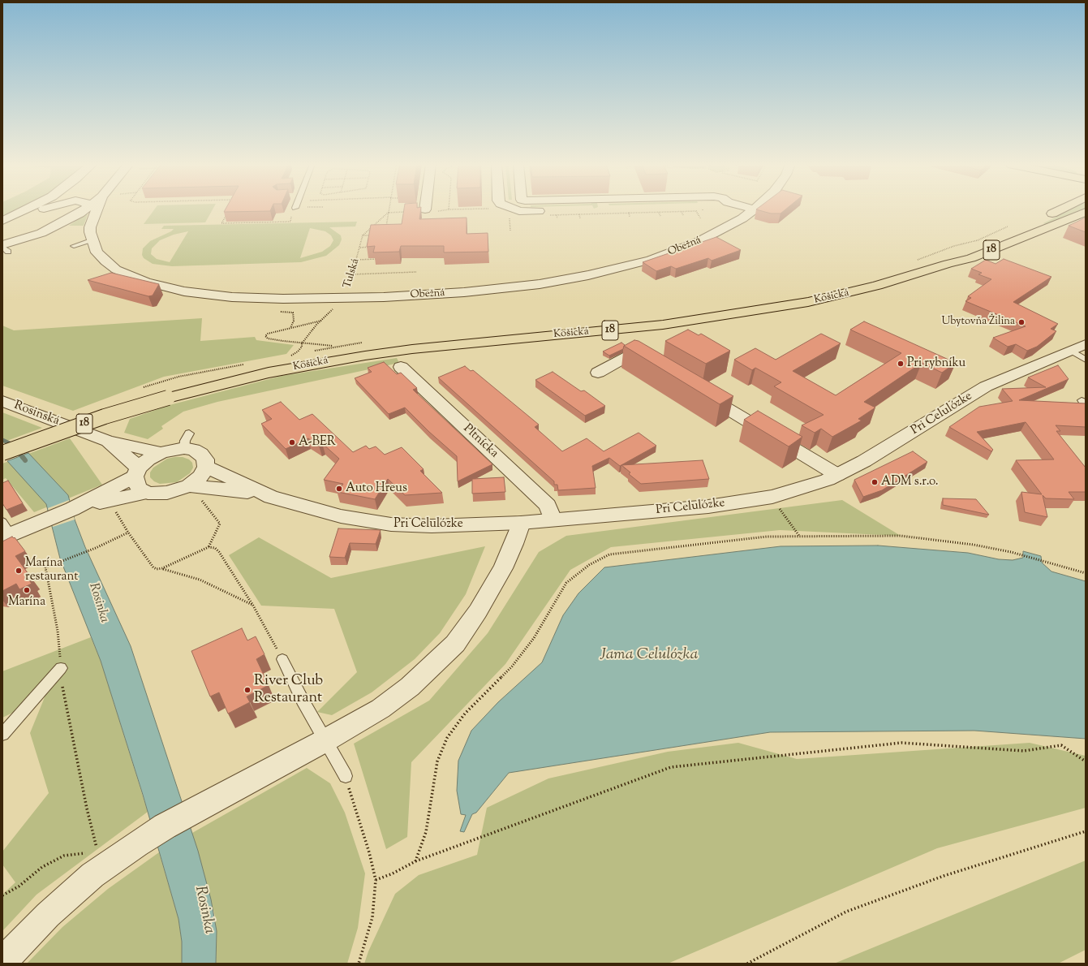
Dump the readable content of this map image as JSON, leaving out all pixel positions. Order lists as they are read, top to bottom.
{
  "streets": {
    "main road": ["18", "Košická"],
    "street": [
      "Obežná",
      "Rosinská",
      "Pri Celulózke",
      "Pltnícka"
    ],
    "path": ["Tulská"]
  },
  "crossings": [
    ["Obežná", "Tulská"],
    ["Pri Celulózke", "Pltnícka"]
  ],
  "water": ["Rosinka", "Jama Celulózka"],
  "places": [
    "Ubytovňa Žilina",
    "Pri rybníku",
    "A-BER",
    "ADM s.r.o.",
    "Auto Hreus",
    "Marína restaurant",
    "Marína",
    "River Club Restaurant"
  ]
}
